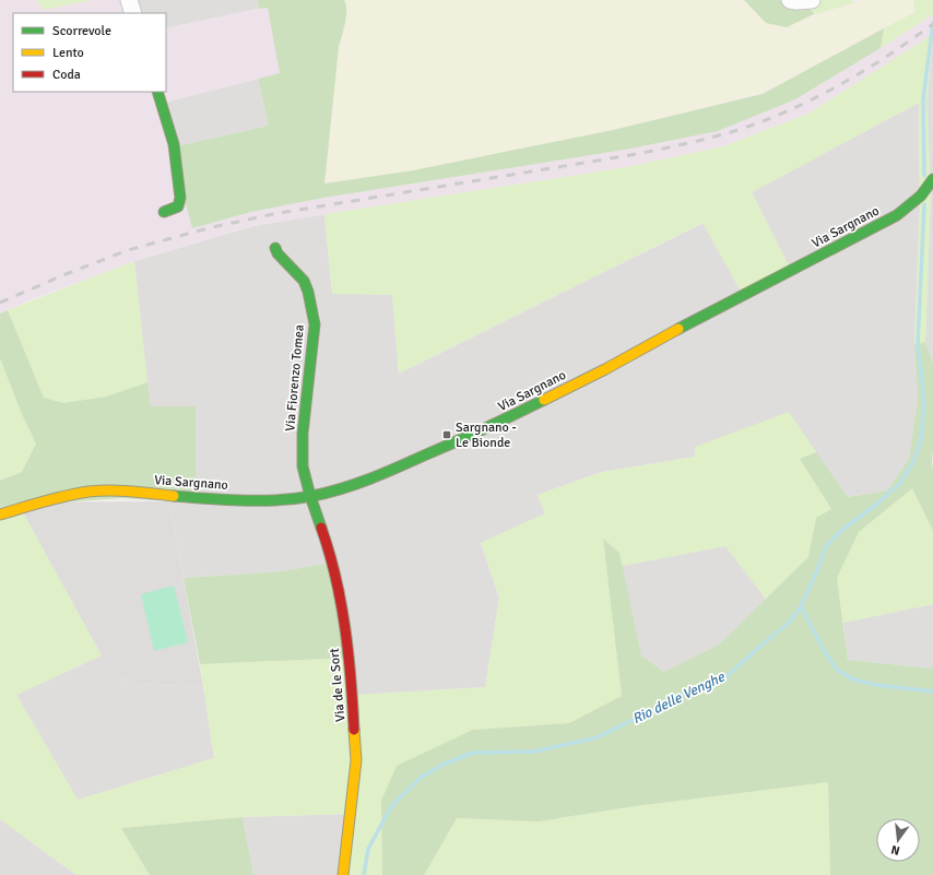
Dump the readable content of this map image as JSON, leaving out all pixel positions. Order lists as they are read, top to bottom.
{
  "streets": {
    "street": ["Via Sargnano", "Via Fiorenzo Tomea", "Via de le Sort"]
  },
  "crossings": [
    ["Via Sargnano", "Via Fiorenzo Tomea"],
    ["Via Sargnano", "Via de le Sort"],
    ["Via Fiorenzo Tomea", "Via de le Sort"]
  ],
  "water": ["Rio delle Venghe"],
  "places": {
    "transit": ["Sargnano - Le Bionde"]
  },
  "legend": ["Scorrevole", "Lento", "Coda"],
  "north": "bottom"
}
